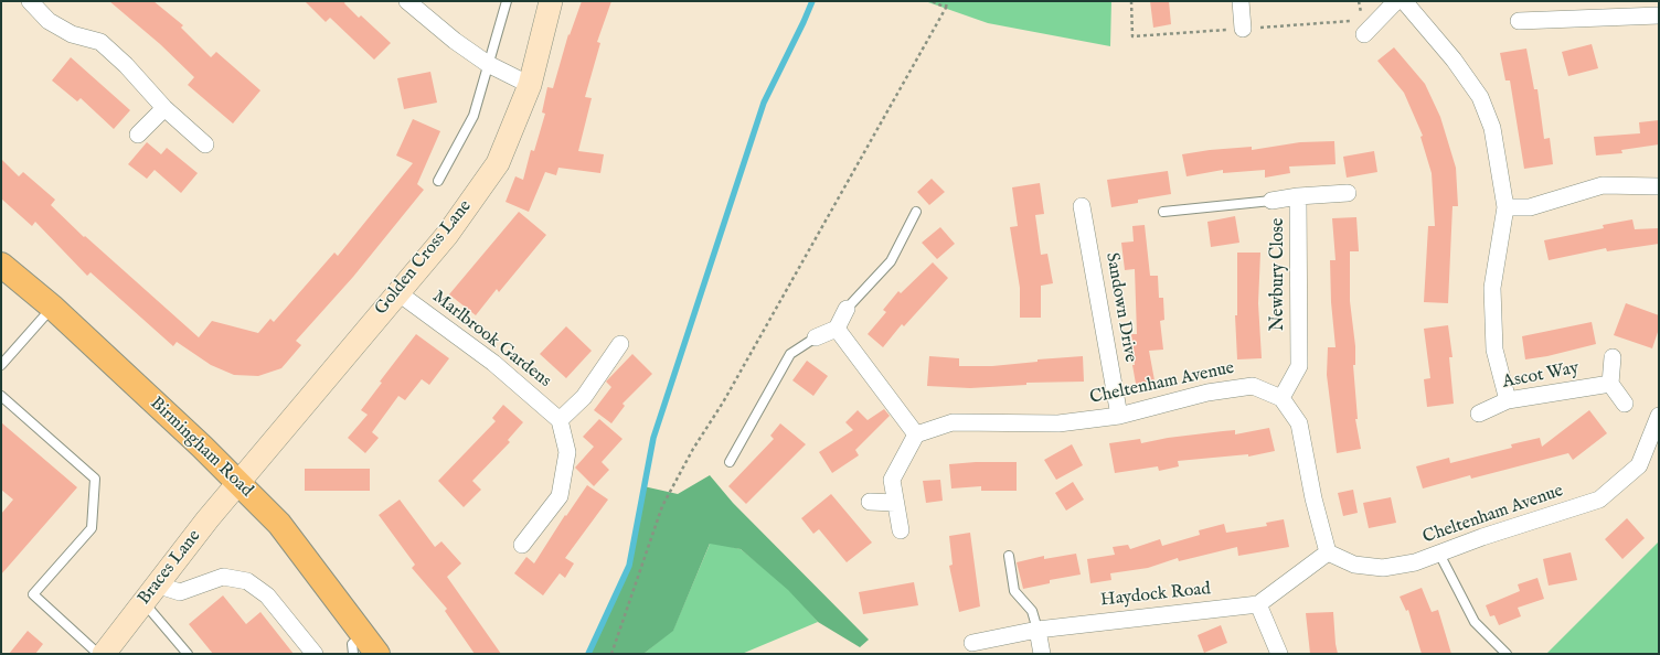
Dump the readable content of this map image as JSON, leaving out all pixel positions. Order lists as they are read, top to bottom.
{
  "streets": {
    "highway": ["Birmingham Road"],
    "main road": ["Golden Cross Lane", "Braces Lane"],
    "street": [
      "Newbury Close",
      "Sandown Drive",
      "Marlbrook Gardens",
      "Ascot Way",
      "Cheltenham Avenue",
      "Haydock Road"
    ]
  },
  "crossings": [
    ["Golden Cross Lane", "Marlbrook Gardens"],
    ["Golden Cross Lane", "Birmingham Road"],
    ["Golden Cross Lane", "Braces Lane"],
    ["Newbury Close", "Cheltenham Avenue"],
    ["Sandown Drive", "Cheltenham Avenue"],
    ["Birmingham Road", "Braces Lane"]
  ]
}
